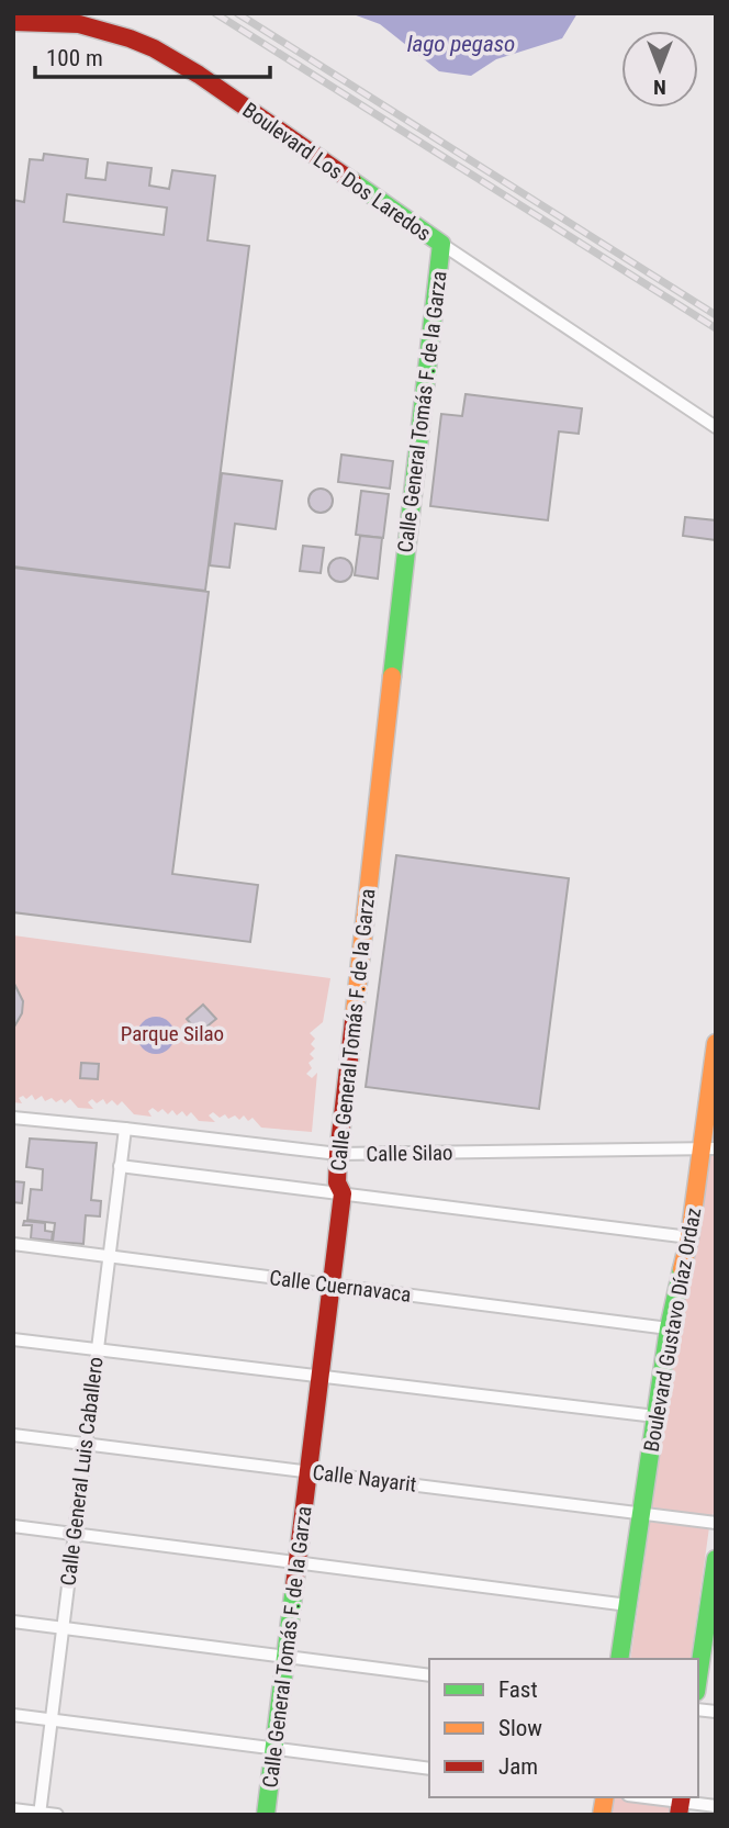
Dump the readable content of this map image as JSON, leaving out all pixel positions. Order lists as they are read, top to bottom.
{
  "streets": {
    "street": [
      "Boulevard Los Dos Laredos",
      "Calle General Tomás F. de la Garza",
      "Calle Silao",
      "Calle Cuernavaca",
      "Boulevard Gustavo Díaz Ordaz",
      "Calle General Luis Caballero",
      "Calle Nayarit"
    ]
  },
  "crossings": [
    ["Boulevard Los Dos Laredos", "Calle General Tomás F. de la Garza"],
    ["Calle General Tomás F. de la Garza", "Calle Silao"],
    ["Calle General Tomás F. de la Garza", "Calle Cuernavaca"],
    ["Calle General Tomás F. de la Garza", "Calle Nayarit"],
    ["Calle Silao", "Boulevard Gustavo Díaz Ordaz"],
    ["Calle Silao", "Calle General Luis Caballero"],
    ["Calle Cuernavaca", "Boulevard Gustavo Díaz Ordaz"],
    ["Calle Cuernavaca", "Calle General Luis Caballero"],
    ["Boulevard Gustavo Díaz Ordaz", "Calle Nayarit"],
    ["Calle General Luis Caballero", "Calle Nayarit"]
  ],
  "water": ["lago pegaso"],
  "parks": ["Parque Silao"],
  "legend": ["Fast", "Slow", "Jam"],
  "scale_bar": "100 m",
  "north": "bottom"
}
